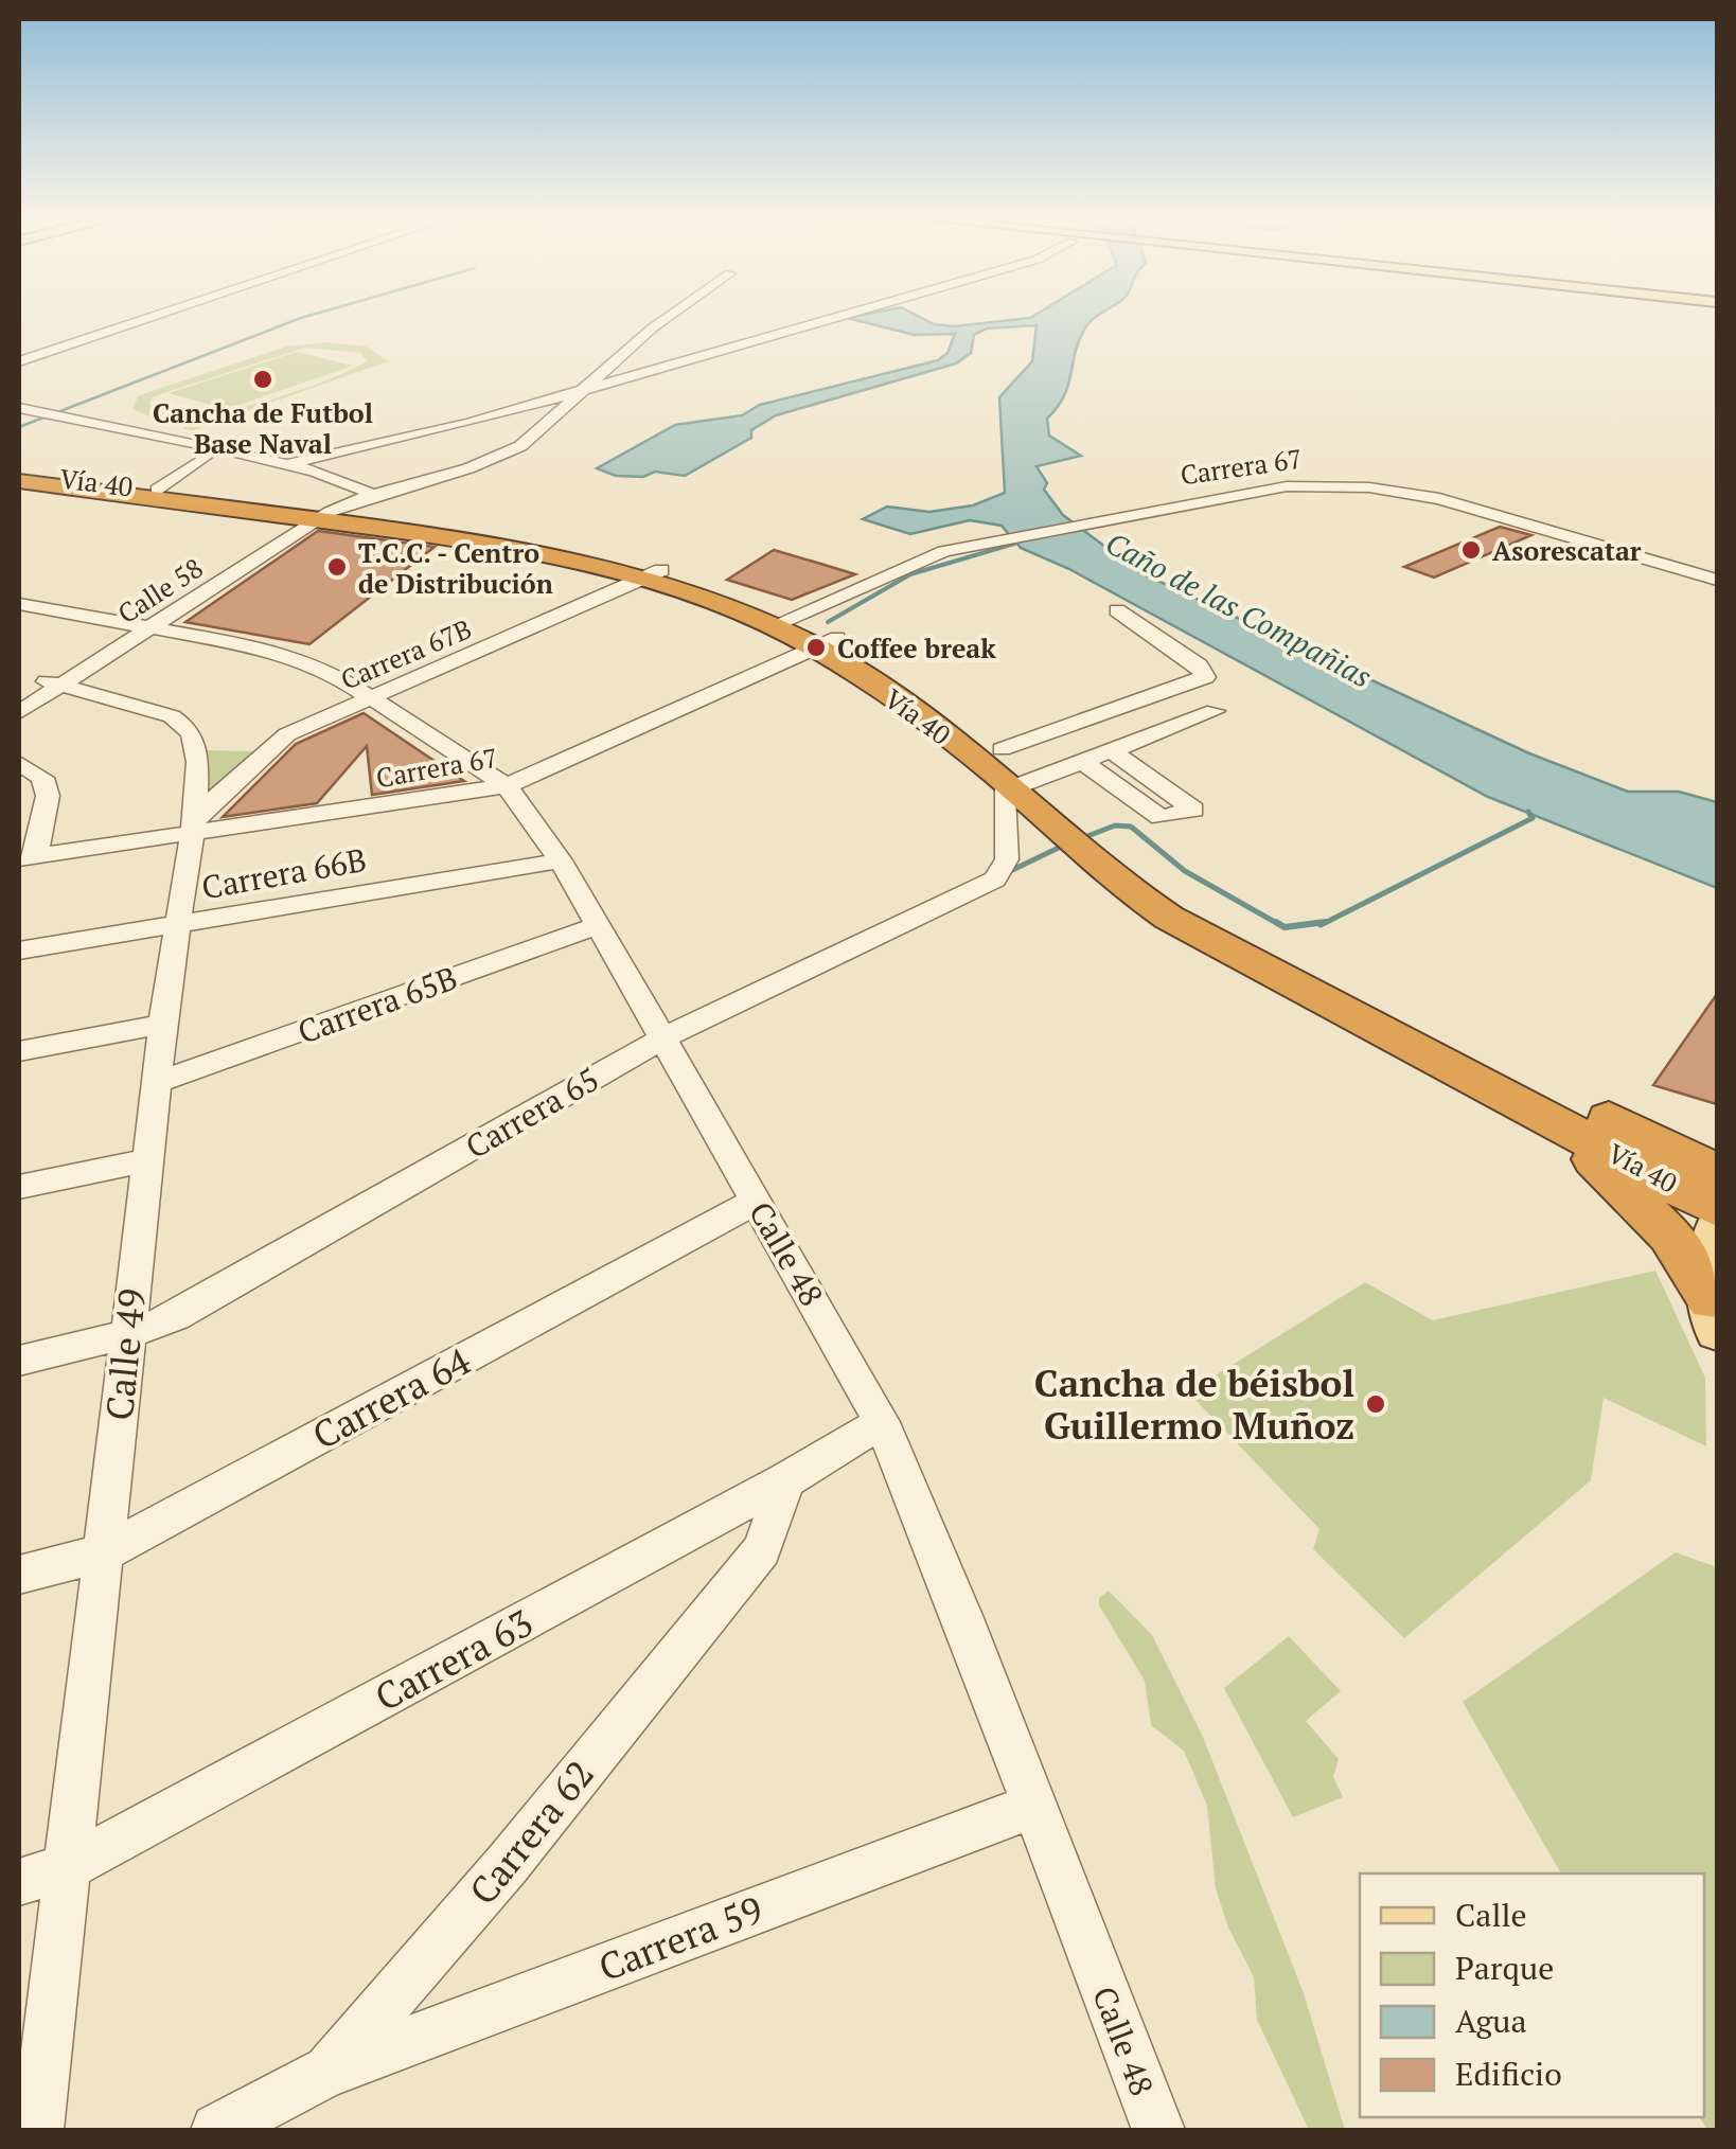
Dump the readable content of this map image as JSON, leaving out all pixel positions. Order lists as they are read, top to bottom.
{
  "streets": {
    "highway": ["Vía 40"],
    "street": [
      "Carrera 67",
      "Calle 58",
      "Carrera 67B",
      "Carrera 66B",
      "Carrera 65B",
      "Carrera 65",
      "Calle 48",
      "Calle 49",
      "Carrera 64",
      "Carrera 63",
      "Carrera 62",
      "Carrera 59"
    ]
  },
  "crossings": [
    ["Carrera 67", "Vía 40"],
    ["Carrera 67", "Carrera 67B"],
    ["Carrera 67", "Calle 48"],
    ["Carrera 67", "Calle 49"],
    ["Vía 40", "Calle 58"],
    ["Vía 40", "Carrera 67B"],
    ["Vía 40", "Carrera 65"],
    ["Calle 58", "Calle 48"],
    ["Calle 58", "Calle 49"],
    ["Carrera 67B", "Calle 48"],
    ["Carrera 67B", "Calle 49"],
    ["Carrera 66B", "Calle 48"],
    ["Carrera 66B", "Calle 49"],
    ["Carrera 65B", "Calle 48"],
    ["Carrera 65B", "Calle 49"],
    ["Carrera 65", "Calle 48"],
    ["Carrera 65", "Calle 49"],
    ["Calle 48", "Carrera 64"],
    ["Calle 48", "Carrera 63"],
    ["Calle 48", "Carrera 59"],
    ["Calle 49", "Carrera 64"],
    ["Calle 49", "Carrera 63"],
    ["Carrera 63", "Carrera 62"],
    ["Carrera 62", "Carrera 59"]
  ],
  "water": ["Caño de las Compañias"],
  "places": [
    "Cancha de Futbol Base Naval",
    "Asorescatar",
    "T.C.C. - Centro de Distribución",
    "Coffee break",
    "Cancha de béisbol Guillermo Muñoz"
  ],
  "legend": [
    "Calle",
    "Parque",
    "Agua",
    "Edificio"
  ]
}
